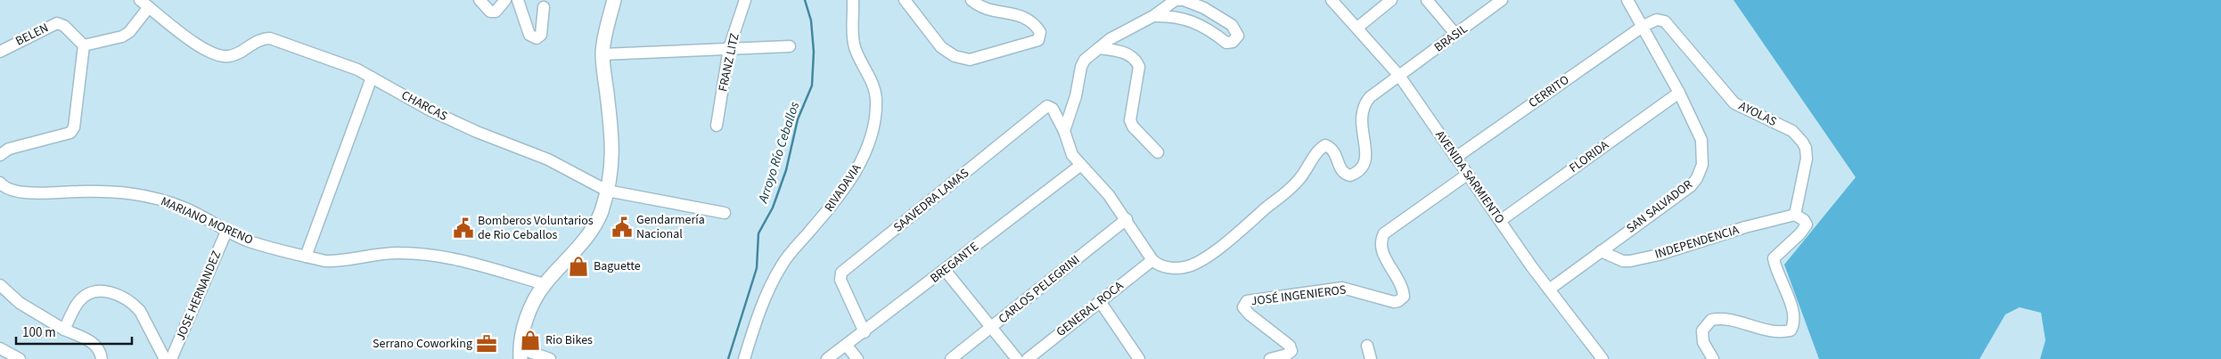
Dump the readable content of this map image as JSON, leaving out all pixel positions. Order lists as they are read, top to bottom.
{
  "streets": {
    "street": [
      "BELEN",
      "BRASIL",
      "FRANZ LITZ",
      "CERRITO",
      "CHARCAS",
      "AYOLAS",
      "FLORIDA",
      "AVENIDA SARMIENTO",
      "RIVADAVIA",
      "SAAVEDRA LAMAS",
      "SAN SALVADOR",
      "MARIANO MORENO",
      "INDEPENDENCIA",
      "BREGANTE",
      "CARLOS PELEGRINI",
      "JOSE HERNANDEZ",
      "JOSÉ INGENIEROS",
      "GENERAL ROCA"
    ]
  },
  "crossings": [
    ["BRASIL", "AVENIDA SARMIENTO"],
    ["BRASIL", "GENERAL ROCA"],
    ["CERRITO", "AYOLAS"],
    ["CERRITO", "AVENIDA SARMIENTO"],
    ["CERRITO", "SAN SALVADOR"],
    ["AYOLAS", "SAN SALVADOR"],
    ["AYOLAS", "INDEPENDENCIA"],
    ["FLORIDA", "AVENIDA SARMIENTO"],
    ["FLORIDA", "SAN SALVADOR"],
    ["AVENIDA SARMIENTO", "SAN SALVADOR"],
    ["AVENIDA SARMIENTO", "JOSÉ INGENIEROS"],
    ["SAAVEDRA LAMAS", "BREGANTE"],
    ["SAN SALVADOR", "INDEPENDENCIA"],
    ["MARIANO MORENO", "JOSE HERNANDEZ"]
  ],
  "water": ["Arroyo Río Ceballos"],
  "places": {
    "public building": ["Gendarmería Nacional", "Bomberos Voluntarios de Rio Ceballos"],
    "shop": ["Baguette", "Rio Bikes"],
    "office": ["Serrano Coworking"]
  },
  "scale_bar": "100 m"
}
